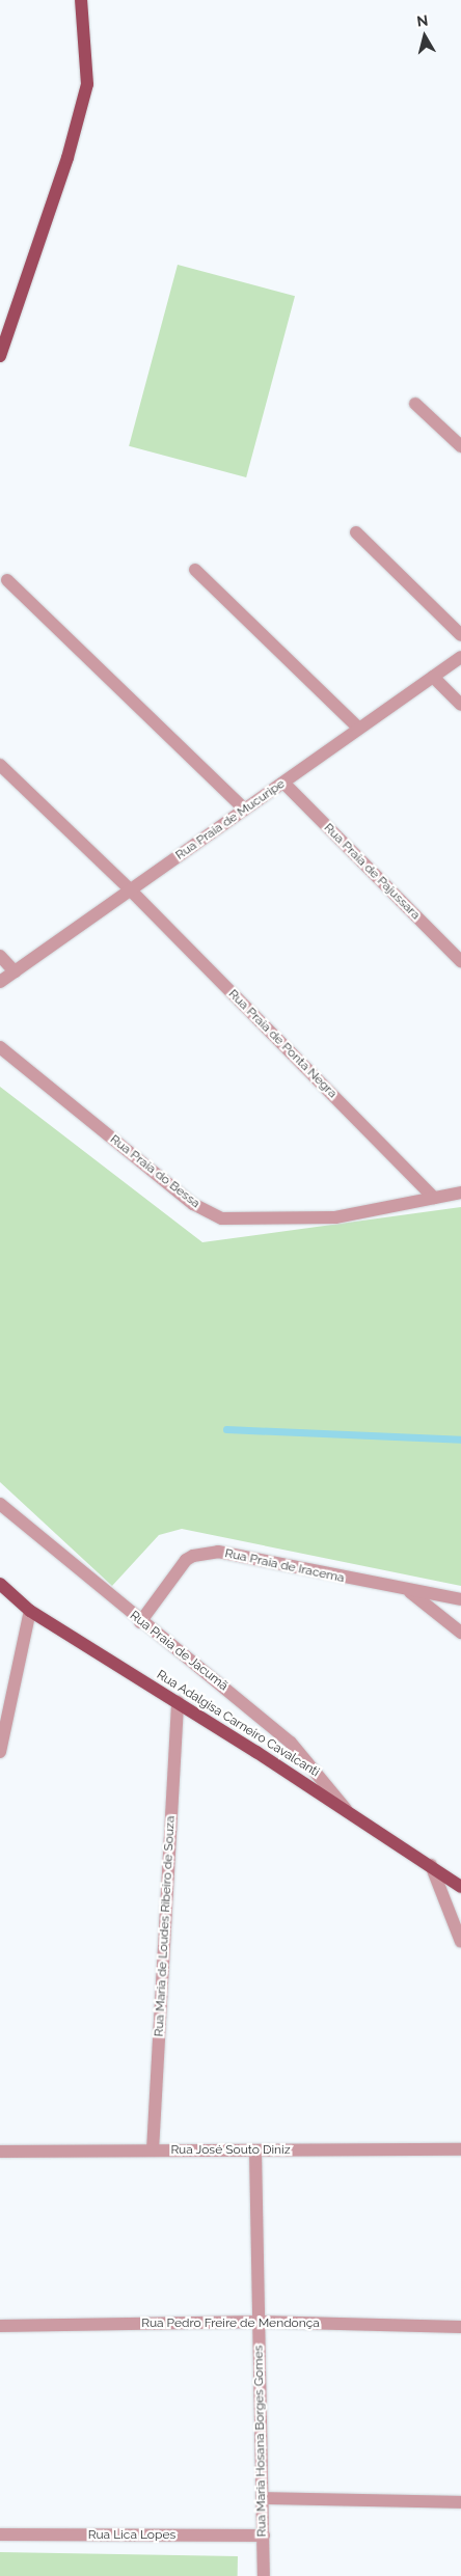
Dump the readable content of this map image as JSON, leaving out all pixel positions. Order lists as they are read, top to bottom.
{
  "streets": {
    "main road": ["Rua Adalgisa Carneiro Cavalcanti"],
    "street": [
      "Rua Praia de Mucuripe",
      "Rua Praia de Pajussara",
      "Rua Praia de Ponta Negra",
      "Rua Praia do Bessa",
      "Rua Praia de Iracema",
      "Rua Praia de Jacumã",
      "Rua Maria de Loudes Ribeiro de Souza",
      "Rua José Souto Diniz",
      "Rua Pedro Freire de Mendonça",
      "Rua Maria Hosana Borges Gomes",
      "Rua Lica Lopes"
    ]
  },
  "crossings": [
    ["Rua Praia de Mucuripe", "Rua Praia de Pajussara"],
    ["Rua Praia de Mucuripe", "Rua Praia de Ponta Negra"],
    ["Rua Praia de Ponta Negra", "Rua Praia do Bessa"],
    ["Rua Praia de Iracema", "Rua Praia de Jacumã"],
    ["Rua Praia de Jacumã", "Rua Adalgisa Carneiro Cavalcanti"],
    ["Rua Adalgisa Carneiro Cavalcanti", "Rua Maria de Loudes Ribeiro de Souza"],
    ["Rua Maria de Loudes Ribeiro de Souza", "Rua José Souto Diniz"],
    ["Rua José Souto Diniz", "Rua Maria Hosana Borges Gomes"],
    ["Rua Pedro Freire de Mendonça", "Rua Maria Hosana Borges Gomes"],
    ["Rua Maria Hosana Borges Gomes", "Rua Lica Lopes"]
  ],
  "north": "top"
}
